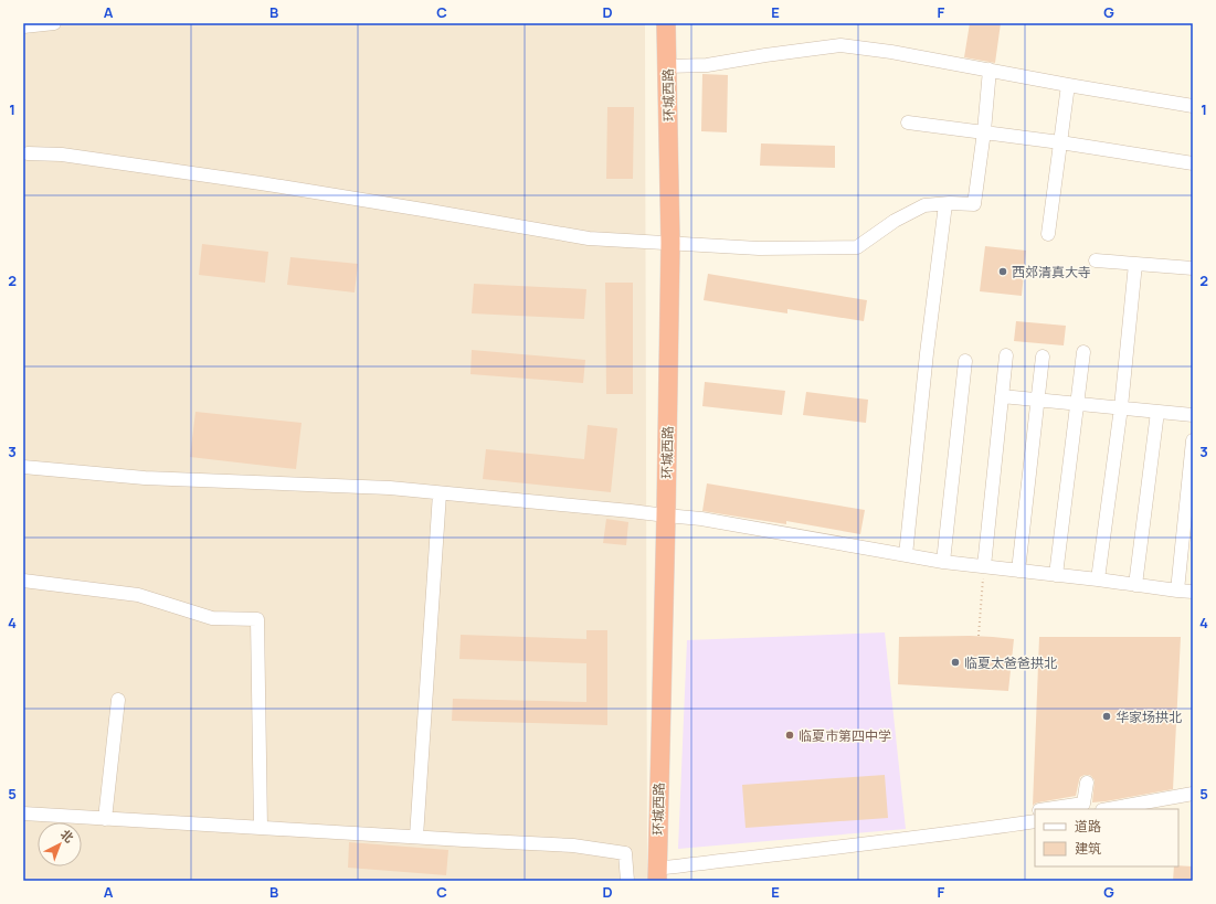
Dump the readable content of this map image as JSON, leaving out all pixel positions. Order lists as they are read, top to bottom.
{
  "streets": {
    "highway": ["环城西路"]
  },
  "places": [
    "西郊清真大寺",
    "临夏太爸爸拱北",
    "华家场拱北",
    "临夏市第四中学"
  ],
  "legend": ["道路", "建筑"],
  "north": "top right",
  "grid": {
    "columns": [
      "A",
      "B",
      "C",
      "D",
      "E",
      "F",
      "G"
    ],
    "rows": [
      "1",
      "2",
      "3",
      "4",
      "5"
    ]
  }
}
